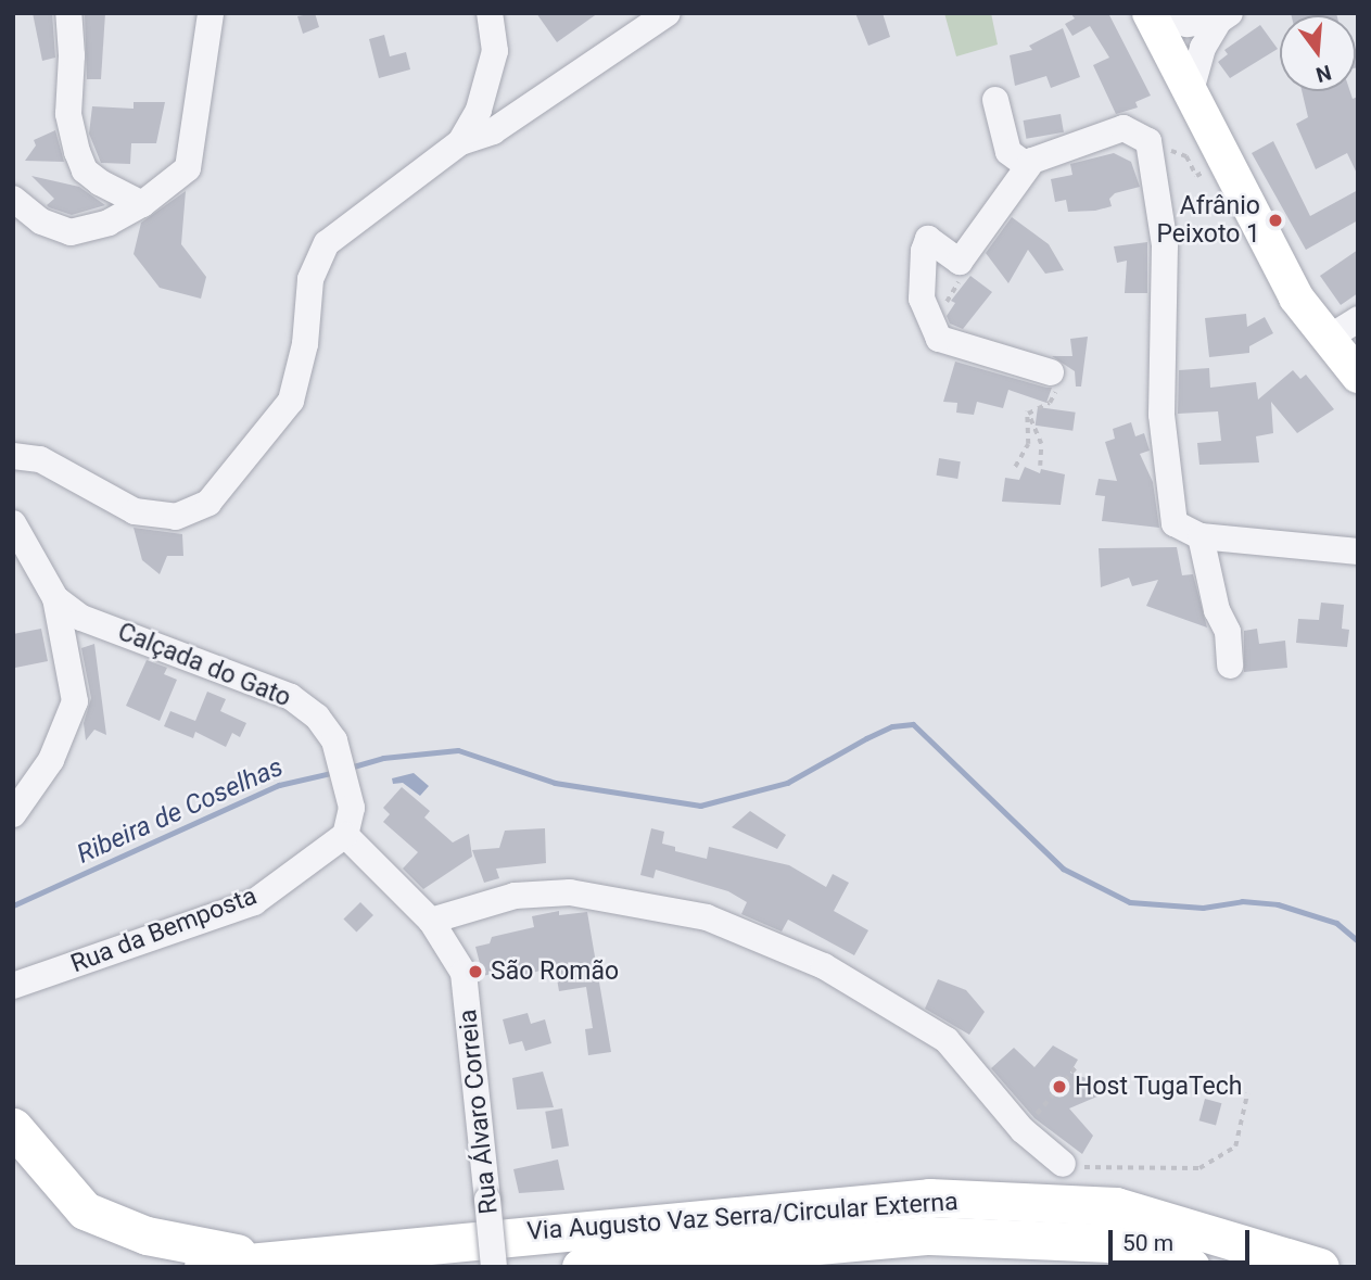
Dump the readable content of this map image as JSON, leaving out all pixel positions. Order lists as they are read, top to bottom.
{
  "streets": {
    "highway": ["Via Augusto Vaz Serra/Circular Externa"],
    "street": ["Calçada do Gato", "Rua da Bemposta", "Rua Álvaro Correia"]
  },
  "crossings": [
    ["Calçada do Gato", "Rua da Bemposta"],
    ["Calçada do Gato", "Rua Álvaro Correia"],
    ["Rua da Bemposta", "Rua Álvaro Correia"]
  ],
  "water": ["Ribeira de Coselhas"],
  "places": ["Afrânio Peixoto 1", "São Romão", "Host TugaTech"],
  "scale_bar": "50 m",
  "north": "bottom"
}
